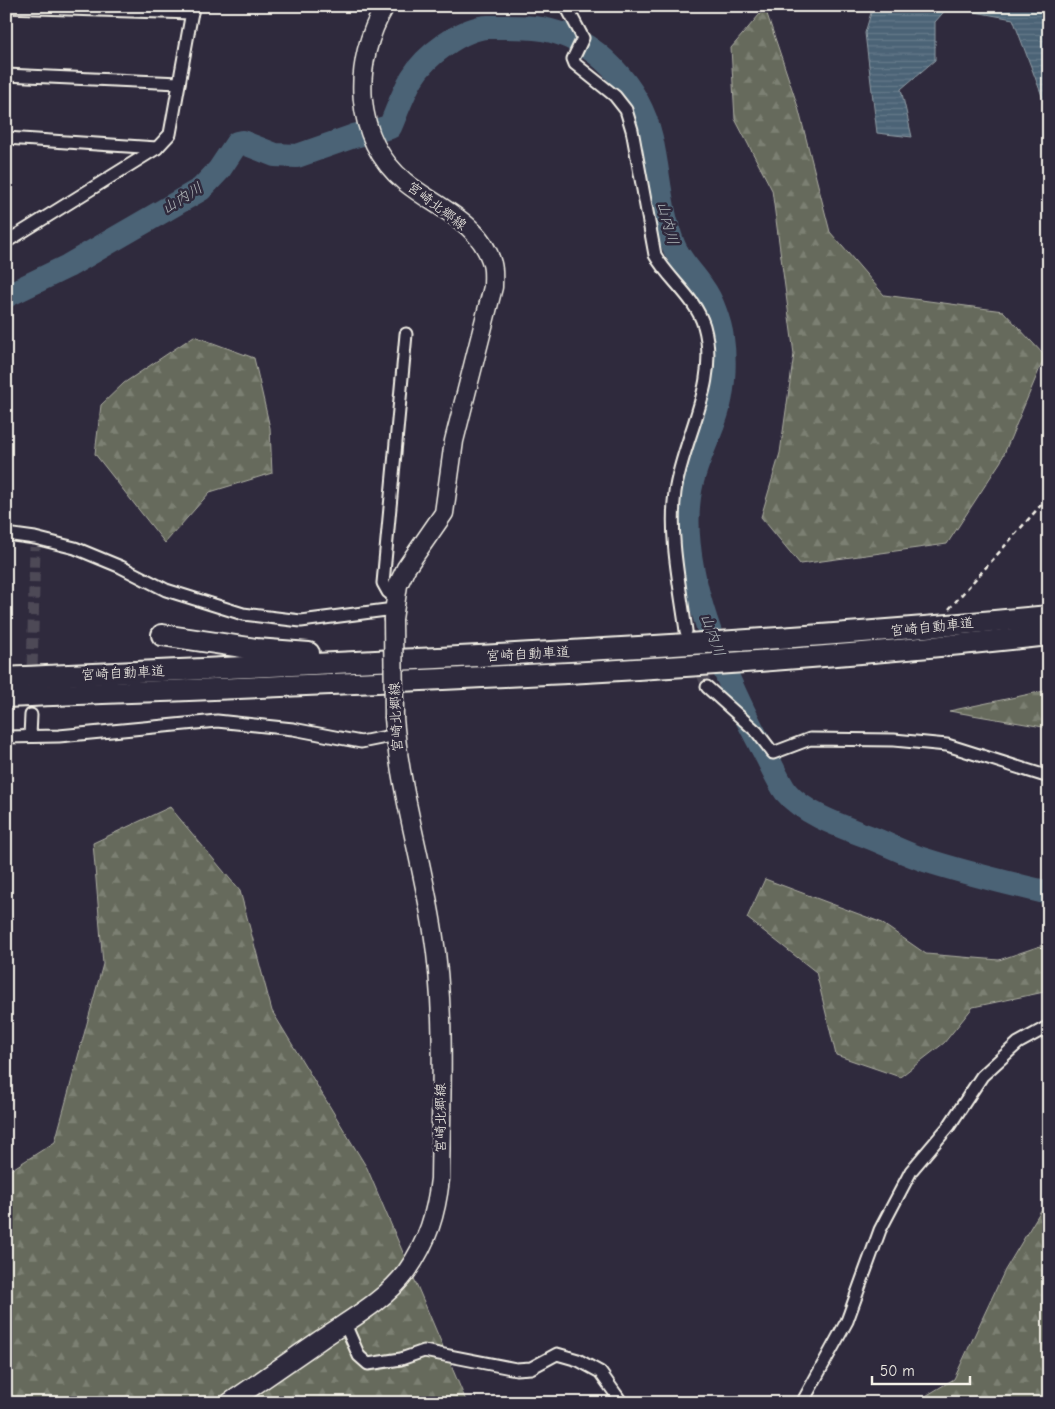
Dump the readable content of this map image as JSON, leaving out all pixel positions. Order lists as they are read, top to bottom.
{
  "streets": {
    "highway": ["宮崎自動車道"],
    "main road": ["宮崎北郷線"]
  },
  "water": ["山内川"],
  "scale_bar": "50 m"
}
